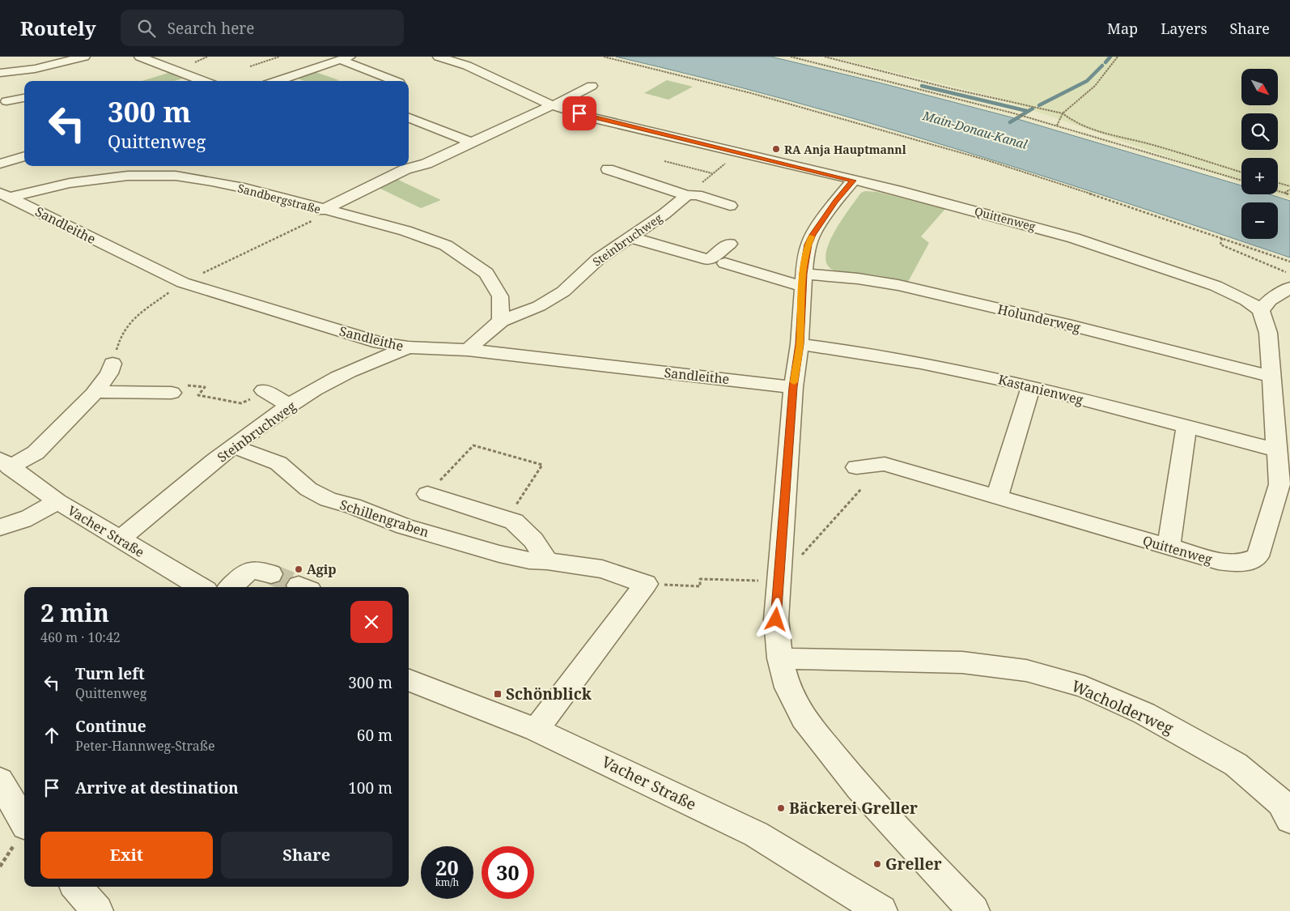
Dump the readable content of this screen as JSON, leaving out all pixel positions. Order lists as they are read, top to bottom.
{
  "streets": {
    "street": [
      "Sandbergstraße",
      "Quittenweg",
      "Sandleithe",
      "Steinbruchweg",
      "Holunderweg",
      "Kastanienweg",
      "Schillengraben",
      "Vacher Straße",
      "Wacholderweg"
    ]
  },
  "crossings": [
    ["Sandbergstraße", "Sandleithe"],
    ["Sandbergstraße", "Steinbruchweg"],
    ["Quittenweg", "Holunderweg"],
    ["Quittenweg", "Kastanienweg"],
    ["Sandleithe", "Steinbruchweg"],
    ["Steinbruchweg", "Schillengraben"],
    ["Steinbruchweg", "Vacher Straße"]
  ],
  "water": ["Main-Donau-Kanal"],
  "places": {
    "other": [
      "RA Anja Hauptmannl",
      "Agip",
      "Bäckerei Greller",
      "Greller"
    ],
    "transit": ["Schönblick"]
  },
  "north": "bottom right",
  "page": {
    "header": "Routely",
    "search": "Search here",
    "nav": ["Map", "Layers", "Share"],
    "map_buttons": ["+", "−"],
    "turn": ["300 m", "Quittenweg"],
    "heading": ["2 min", "460 m · 10:42"],
    "list": [
      {
        "name": "Turn left",
        "note": "Quittenweg",
        "value": "300 m"
      },
      {
        "name": "Continue",
        "note": "Peter-Hannweg-Straße",
        "value": "60 m"
      },
      {
        "name": "Arrive at destination",
        "value": "100 m"
      }
    ],
    "buttons": ["Exit", "Share"],
    "speed": "20 km/h",
    "limit": "30"
  }
}
